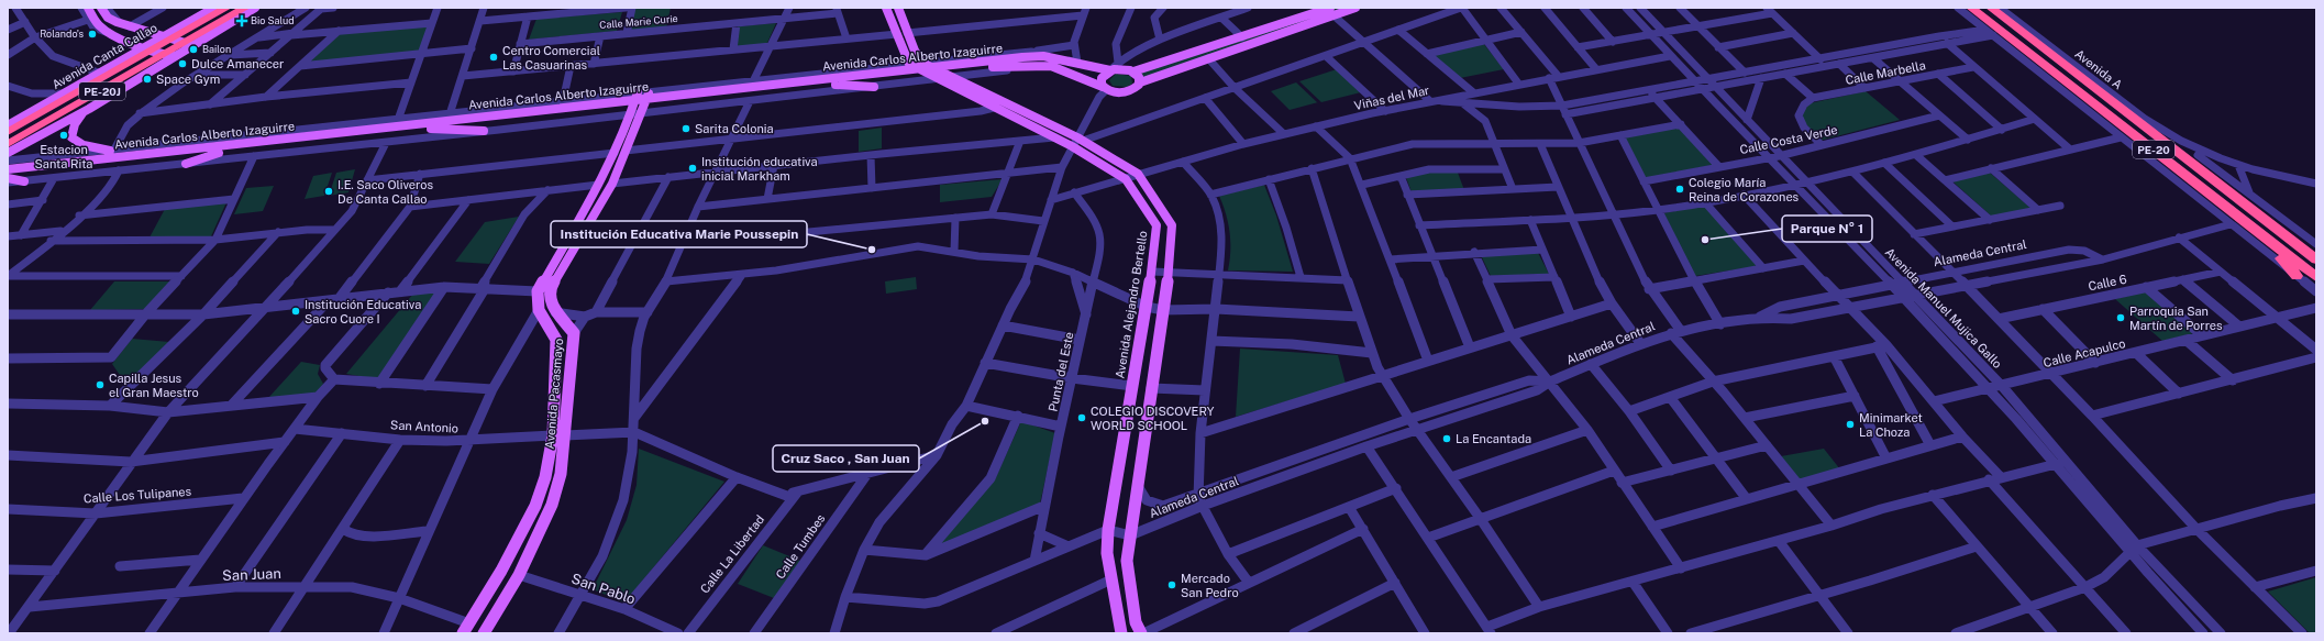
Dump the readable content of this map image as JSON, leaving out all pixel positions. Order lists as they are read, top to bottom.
{
  "streets": {
    "highway": ["Avenida Canta Callao", "PE-20J", "PE-20"],
    "main road": ["Avenida Carlos Alberto Izaguirre", "Avenida Alejandro Bertello", "Avenida Pacasmayo"],
    "street": [
      "Calle Marie Curie",
      "Avenida A",
      "Calle Marbella",
      "Viñas del Mar",
      "Calle Costa Verde",
      "Alameda Central",
      "Calle 6",
      "Avenida Manuel Mujica Gallo",
      "Calle Acapulco",
      "Punta del Este",
      "San Antonio",
      "Calle Los Tulipanes",
      "Calle Tumbes",
      "Calle La Libertad",
      "San Juan",
      "San Pablo"
    ]
  },
  "crossings": [
    ["Avenida Carlos Alberto Izaguirre", "Avenida Alejandro Bertello"],
    ["Avenida Carlos Alberto Izaguirre", "Avenida Pacasmayo"],
    ["Avenida A", "PE-20"],
    ["Calle Marbella", "Calle Costa Verde"],
    ["Viñas del Mar", "Avenida Alejandro Bertello"],
    ["Viñas del Mar", "Avenida Manuel Mujica Gallo"],
    ["Viñas del Mar", "Punta del Este"],
    ["Calle Costa Verde", "Avenida Manuel Mujica Gallo"],
    ["Alameda Central", "Avenida Alejandro Bertello"],
    ["Alameda Central", "Avenida Manuel Mujica Gallo"],
    ["Avenida Manuel Mujica Gallo", "Calle Acapulco"],
    ["Avenida Pacasmayo", "San Antonio"],
    ["Avenida Pacasmayo", "San Juan"],
    ["Avenida Pacasmayo", "San Pablo"],
    ["San Antonio", "Calle La Libertad"]
  ],
  "places": {
    "health": ["Bio Salud"],
    "other": [
      "Rolando's",
      "Bailon",
      "Centro Comercial Las Casuarinas",
      "Dulce Amanecer",
      "Space Gym",
      "Sarita Colonia",
      "Estacion Santa Rita",
      "Institución educativa inicial Markham",
      "Colegio María Reina de Corazones",
      "I.E. Saco Oliveros De Canta Callao",
      "Parque N° 1",
      "Institución Educativa Marie Poussepin",
      "Institución Educativa Sacro Cuore I",
      "Parroquia San Martín de Porres",
      "Capilla Jesus el Gran Maestro",
      "COLEGIO DISCOVERY WORLD SCHOOL",
      "Cruz Saco , San Juan",
      "Minimarket La Choza",
      "La Encantada",
      "Mercado San Pedro"
    ]
  }
}
